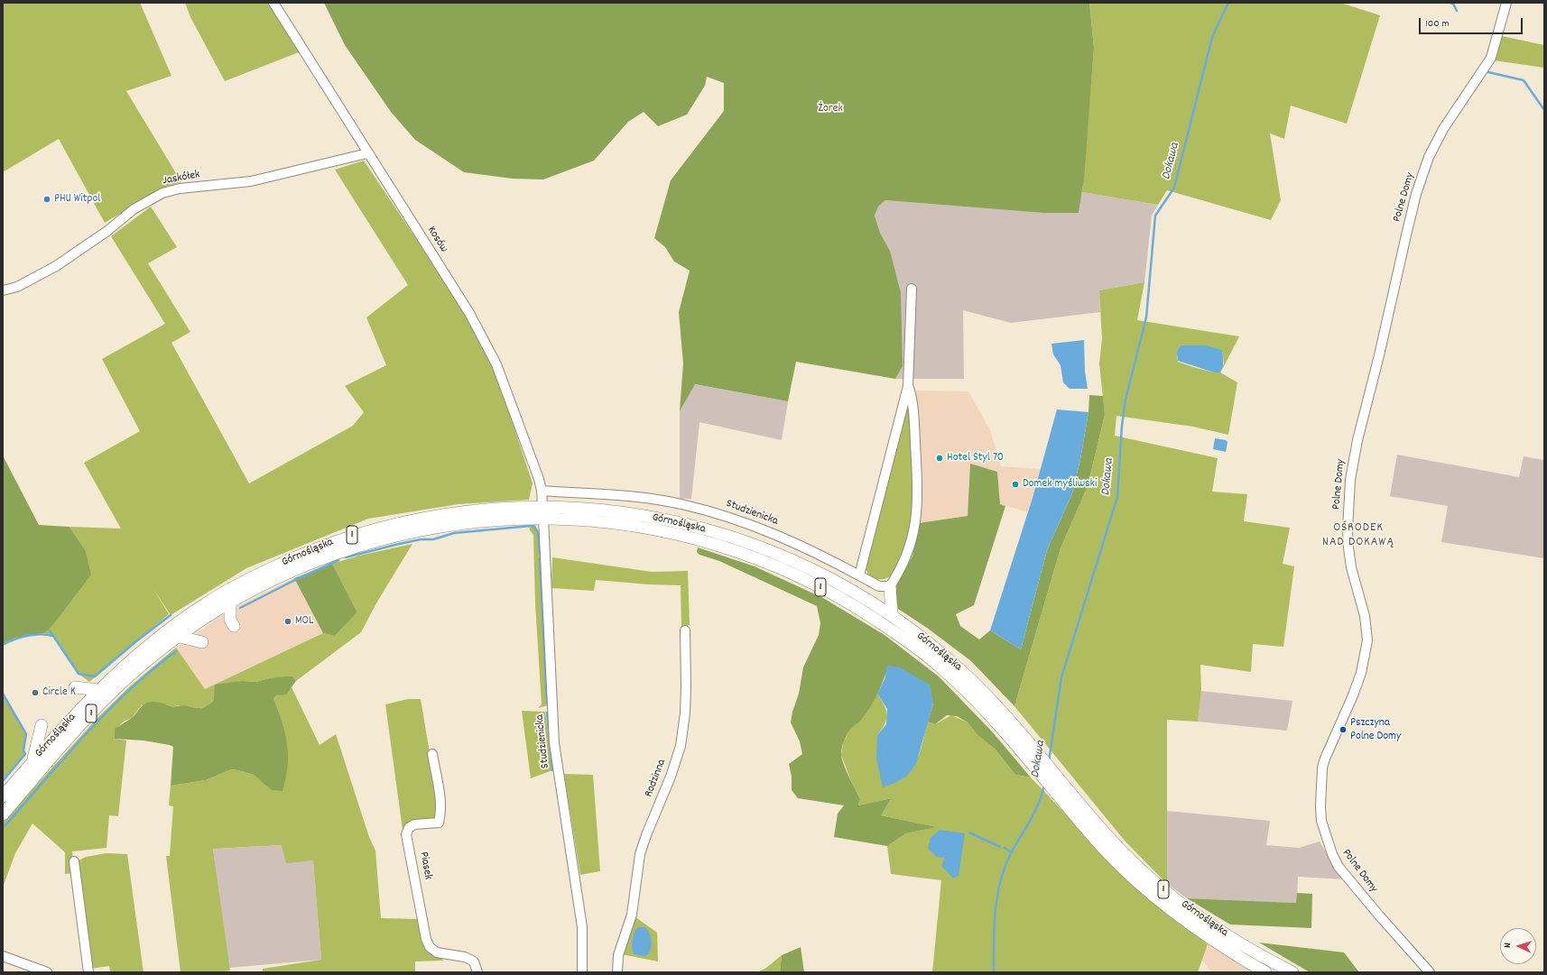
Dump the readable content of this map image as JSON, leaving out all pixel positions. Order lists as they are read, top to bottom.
{
  "streets": {
    "main road": ["Górnośląska", "1"],
    "street": [
      "Jaskółek",
      "Polne Domy",
      "Kosów",
      "Studzienicka",
      "Rodzinna",
      "Piasek"
    ]
  },
  "crossings": [
    ["Jaskółek", "Kosów"],
    ["Kosów", "Studzienicka"],
    ["Kosów", "Górnośląska"],
    ["Studzienicka", "Górnośląska"]
  ],
  "districts": ["OŚRODEK NAD DOKAWĄ"],
  "water": ["Dokawa"],
  "parks": ["Żorek"],
  "places": [
    "PHU Witpol",
    "Hotel Styl 70",
    "Domek myśliwski",
    "MOL",
    "Circle K",
    "Pszczyna Polne Domy"
  ],
  "scale_bar": "100 m",
  "north": "left"
}
